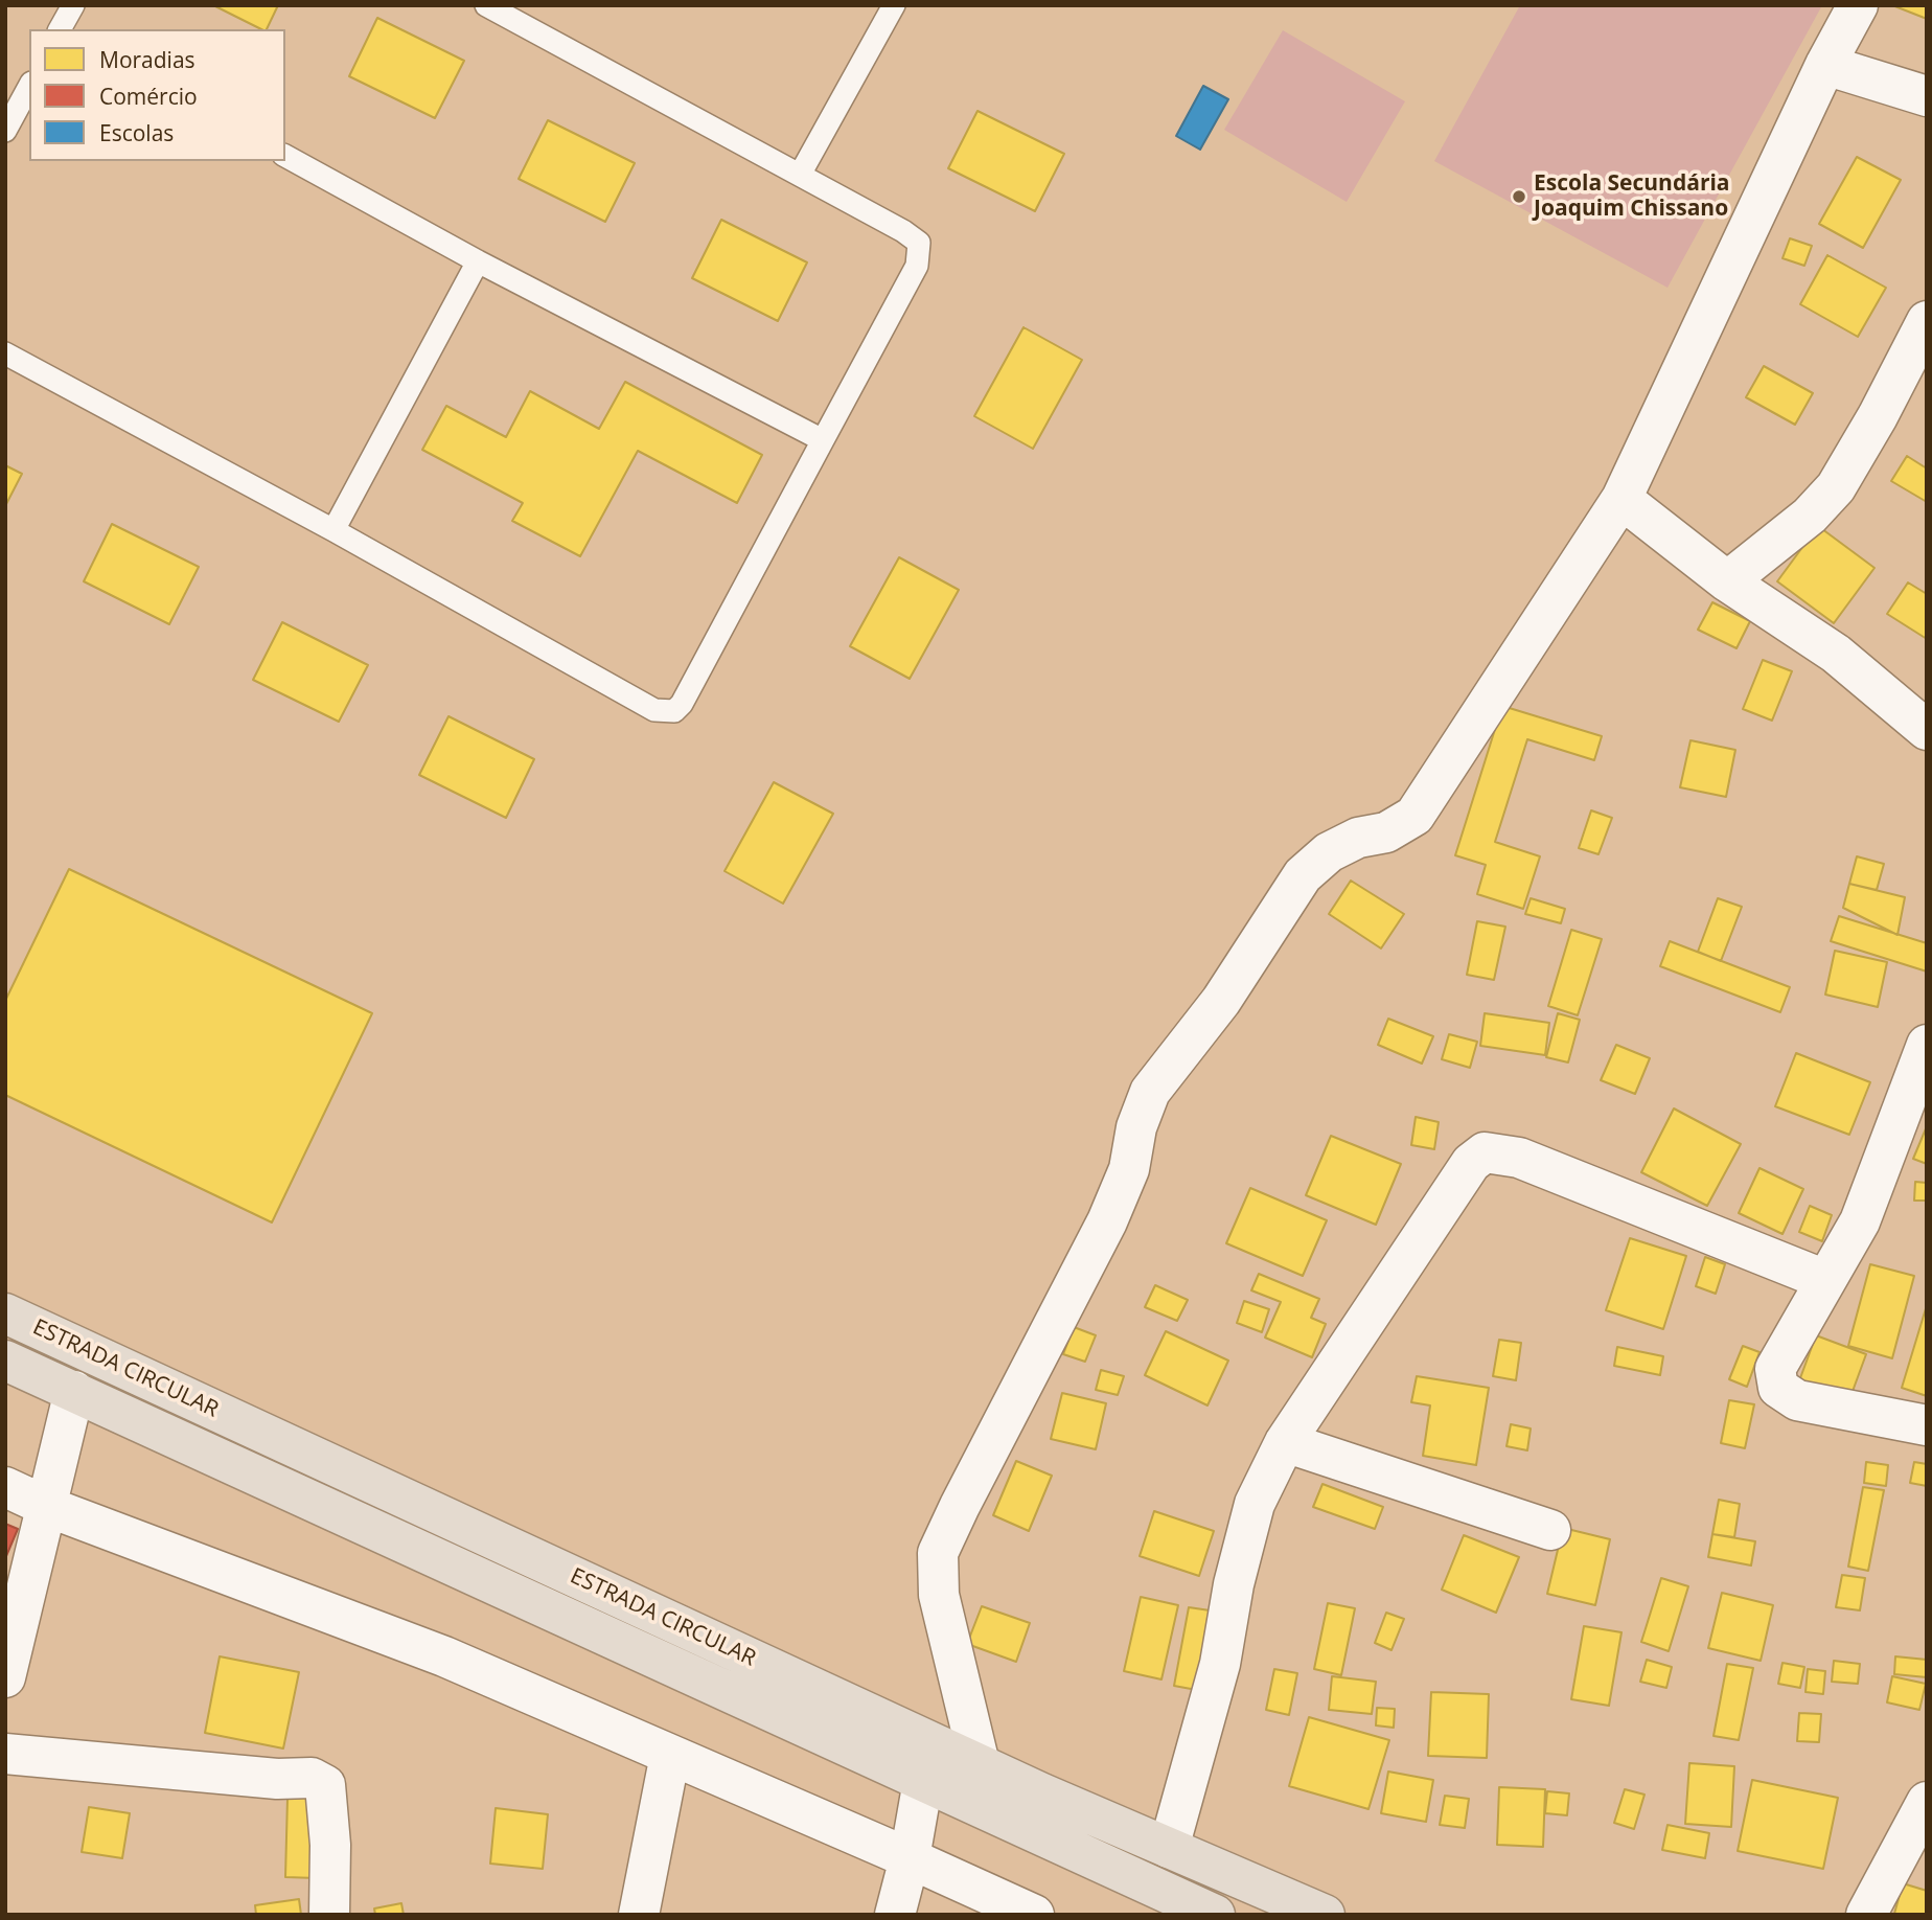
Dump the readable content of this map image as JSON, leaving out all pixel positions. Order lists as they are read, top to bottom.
{
  "streets": {
    "main road": ["ESTRADA CIRCULAR"]
  },
  "places": ["Escola Secundária Joaquim Chissano"],
  "legend": ["Moradias", "Comércio", "Escolas"]
}
